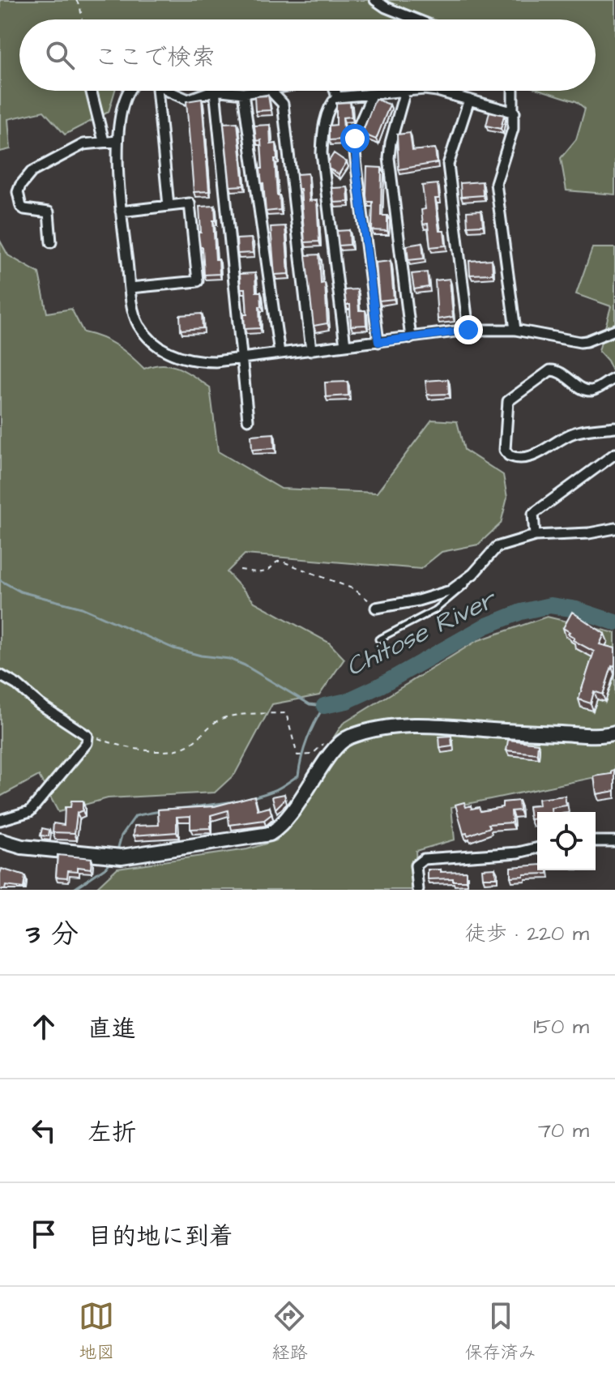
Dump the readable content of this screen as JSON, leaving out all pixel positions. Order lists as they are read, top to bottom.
{
  "water": ["Chitose River"],
  "page": {
    "search": "ここで検索",
    "heading": ["3 分", "徒歩 · 220 m"],
    "list": [
      ["直進", "150 m"],
      ["左折", "70 m"],
      "目的地に到着"
    ],
    "nav": ["地図", "経路", "保存済み"]
  }
}
